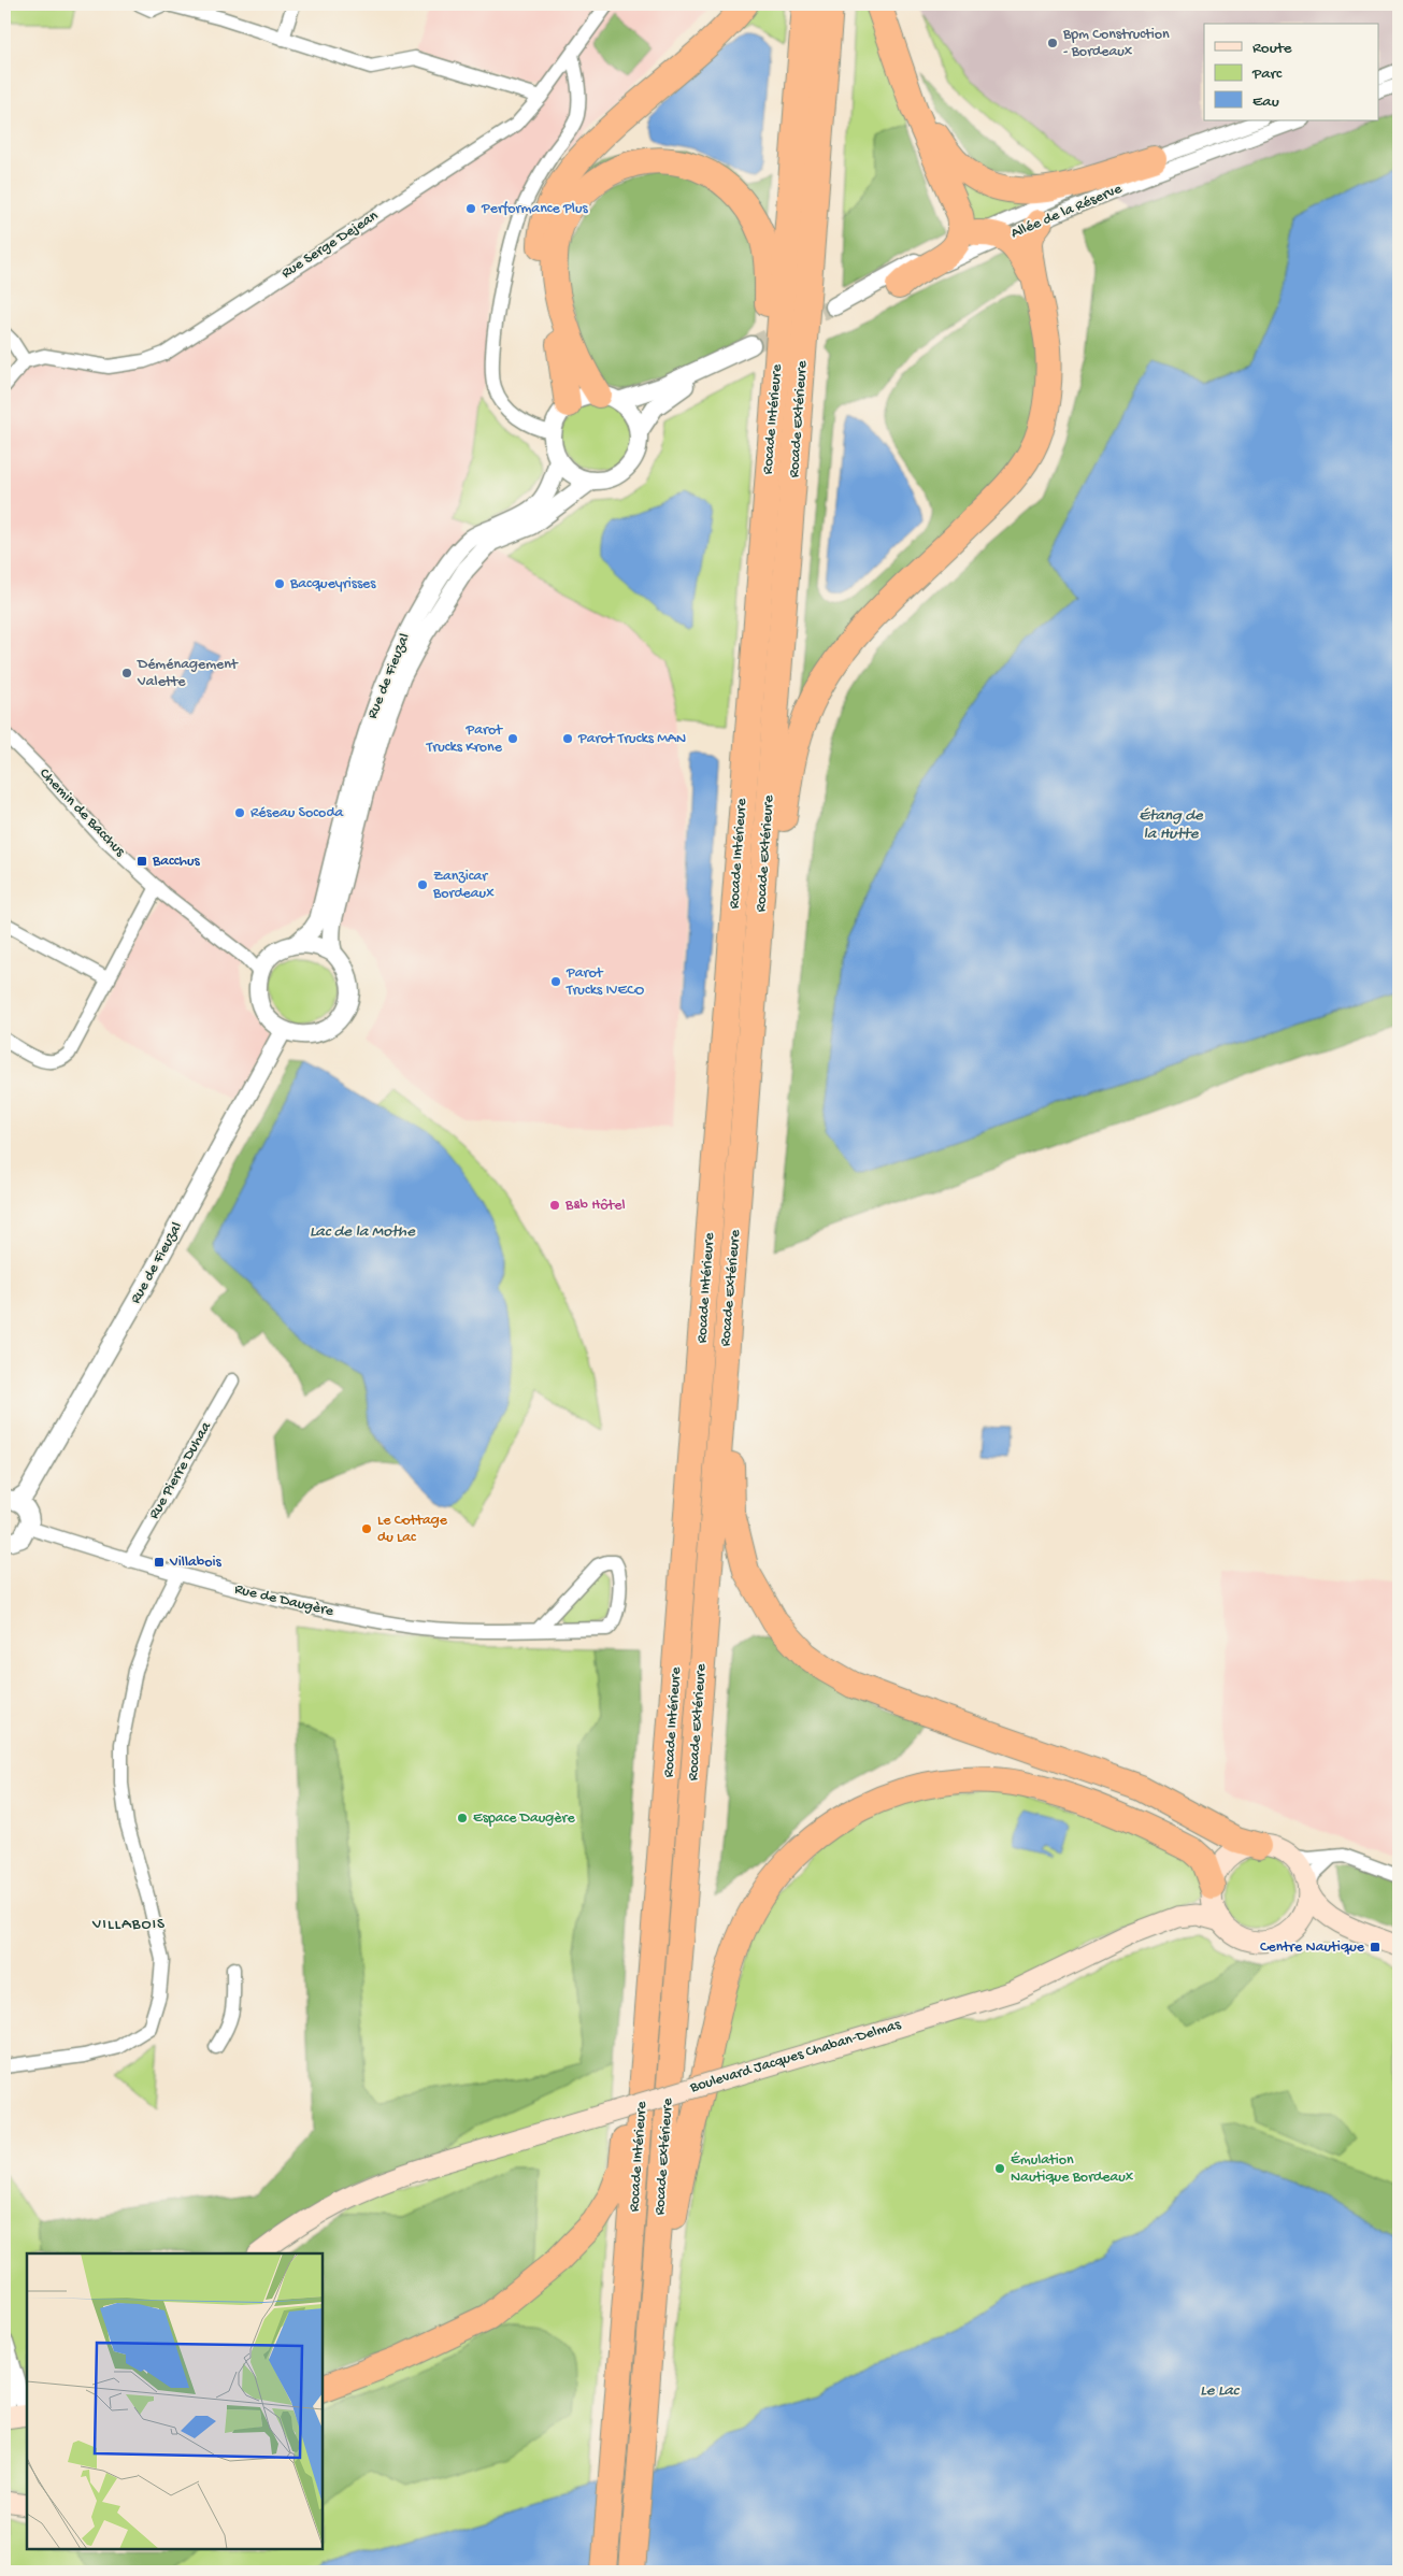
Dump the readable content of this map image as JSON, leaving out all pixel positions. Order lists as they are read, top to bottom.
{
  "streets": {
    "highway": ["Rocade Intérieure", "Rocade Extérieure"],
    "main road": ["Boulevard Jacques Chaban-Delmas"],
    "street": [
      "Allée de la Réserve",
      "Rue Serge Dejean",
      "Rue de Fieuzal",
      "Chemin de Bacchus",
      "Rue Pierre Duhaa",
      "Rue de Daugère"
    ]
  },
  "crossings": [
    ["Rue de Fieuzal", "Chemin de Bacchus"],
    ["Rue de Fieuzal", "Rue de Daugère"],
    ["Rue Pierre Duhaa", "Rue de Daugère"]
  ],
  "districts": ["VILLABOIS"],
  "water": ["Étang de la Hutte", "Lac de la Mothe", "Le Lac"],
  "places": {
    "other": [
      "Bpm Construction - Bordeaux",
      "Performance Plus",
      "Bacqueyrisses",
      "Déménagement Valette",
      "Parot Trucks Krone",
      "Parot Trucks MAN",
      "Réseau Socoda",
      "Zanzicar Bordeaux",
      "Parot Trucks IVECO",
      "B&b Hôtel",
      "Le Cottage du Lac",
      "Espace Daugère",
      "Émulation Nautique Bordeaux"
    ],
    "transit": ["Bacchus", "Villabois", "Centre Nautique"]
  },
  "legend": ["Route", "Parc", "Eau"]
}
